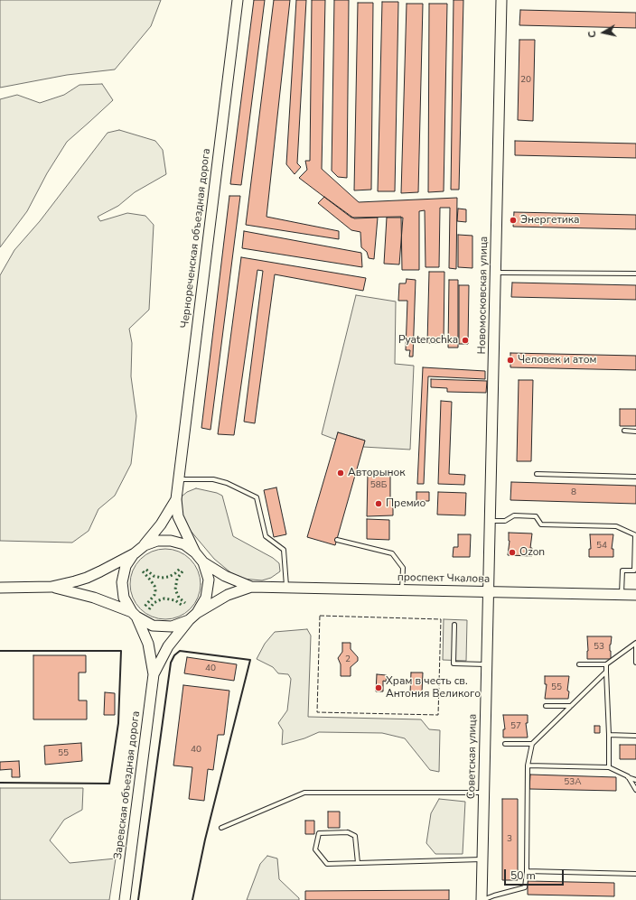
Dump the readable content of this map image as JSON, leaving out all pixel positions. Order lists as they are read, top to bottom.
{
  "streets": {
    "main road": [
      "Чернореченская объездная дорога",
      "Новомосковская улица",
      "проспект Чкалова",
      "Советская улица",
      "Заревская объездная дорога"
    ]
  },
  "crossings": [
    ["Новомосковская улица", "проспект Чкалова"],
    ["Новомосковская улица", "Советская улица"],
    ["проспект Чкалова", "Советская улица"]
  ],
  "places": [
    "Энергетика",
    "Pyaterochka",
    "Человек и атом",
    "Авторынок",
    "Премио",
    "Ozon",
    "Храм в честь св. Антония Великого"
  ],
  "house_numbers": [
    "20",
    "58Б",
    "8",
    "54",
    "53",
    "2",
    "40",
    "55",
    "57",
    "40",
    "55",
    "53А",
    "3"
  ],
  "scale_bar": "50 m",
  "north": "left"
}
